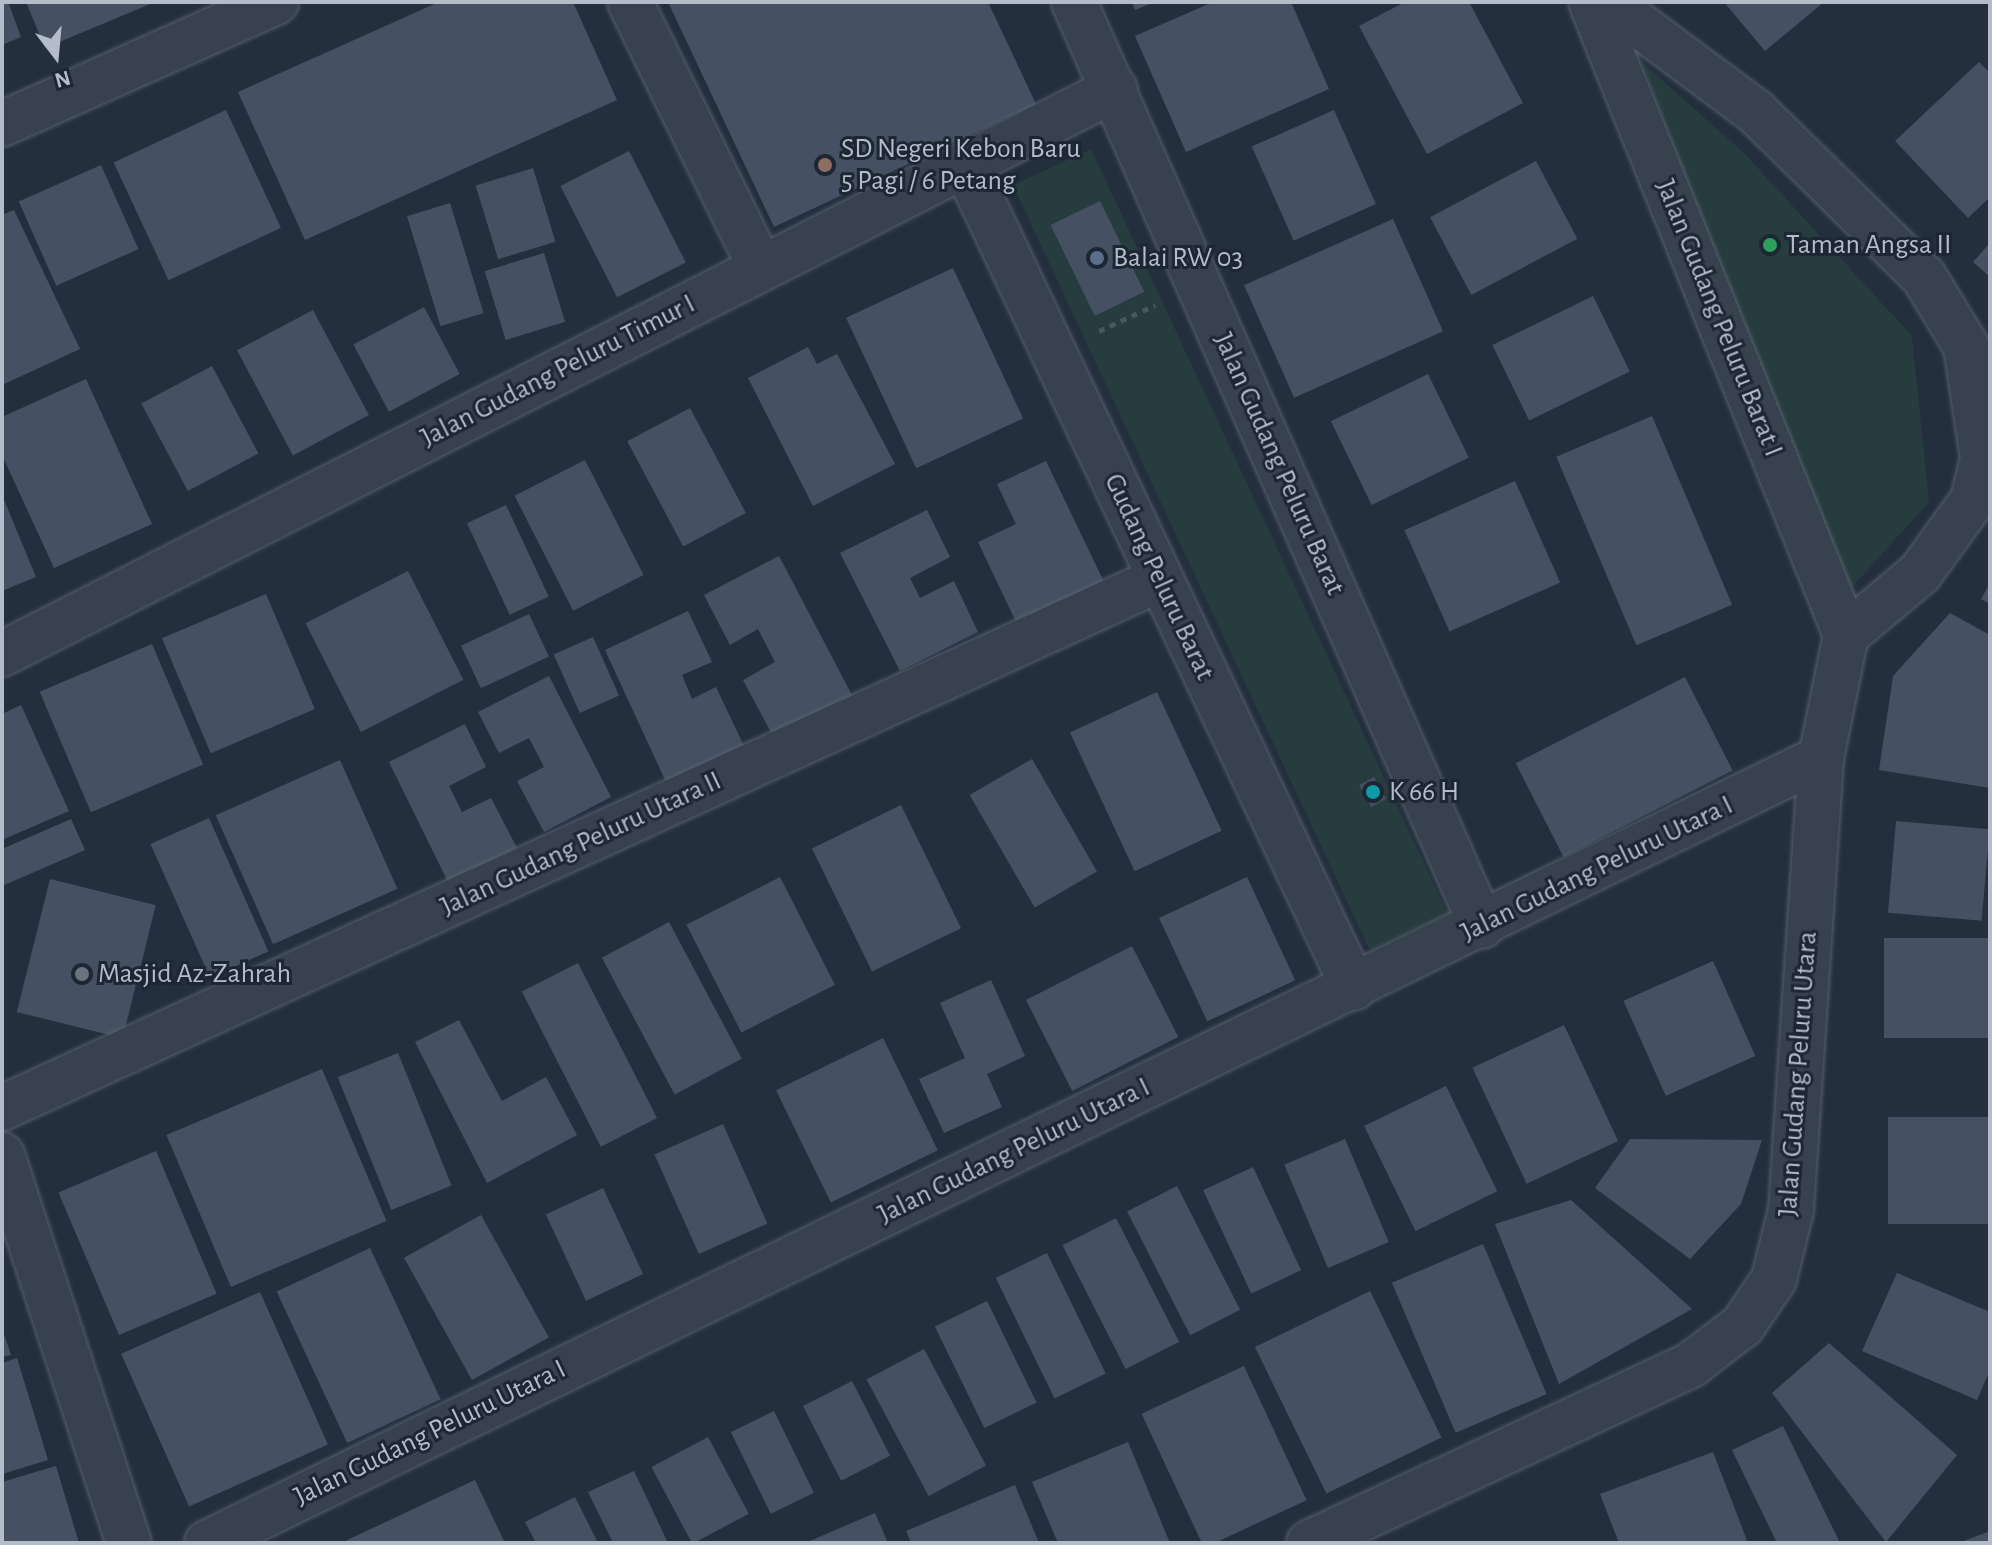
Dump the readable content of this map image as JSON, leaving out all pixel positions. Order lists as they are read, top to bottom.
{
  "streets": {
    "street": [
      "Jalan Gudang Peluru Barat I",
      "Jalan Gudang Peluru Timur I",
      "Jalan Gudang Peluru Barat",
      "Gudang Peluru Barat",
      "Jalan Gudang Peluru Utara II",
      "Jalan Gudang Peluru Utara I",
      "Jalan Gudang Peluru Utara"
    ]
  },
  "crossings": [
    ["Jalan Gudang Peluru Timur I", "Jalan Gudang Peluru Barat"],
    ["Jalan Gudang Peluru Timur I", "Gudang Peluru Barat"],
    ["Jalan Gudang Peluru Barat", "Jalan Gudang Peluru Utara I"],
    ["Gudang Peluru Barat", "Jalan Gudang Peluru Utara II"],
    ["Gudang Peluru Barat", "Jalan Gudang Peluru Utara I"],
    ["Jalan Gudang Peluru Utara I", "Jalan Gudang Peluru Utara"]
  ],
  "places": [
    "SD Negeri Kebon Baru 5 Pagi / 6 Petang",
    "Taman Angsa II",
    "Balai RW 03",
    "K 66 H",
    "Masjid Az-Zahrah"
  ],
  "north": "bottom"
}
